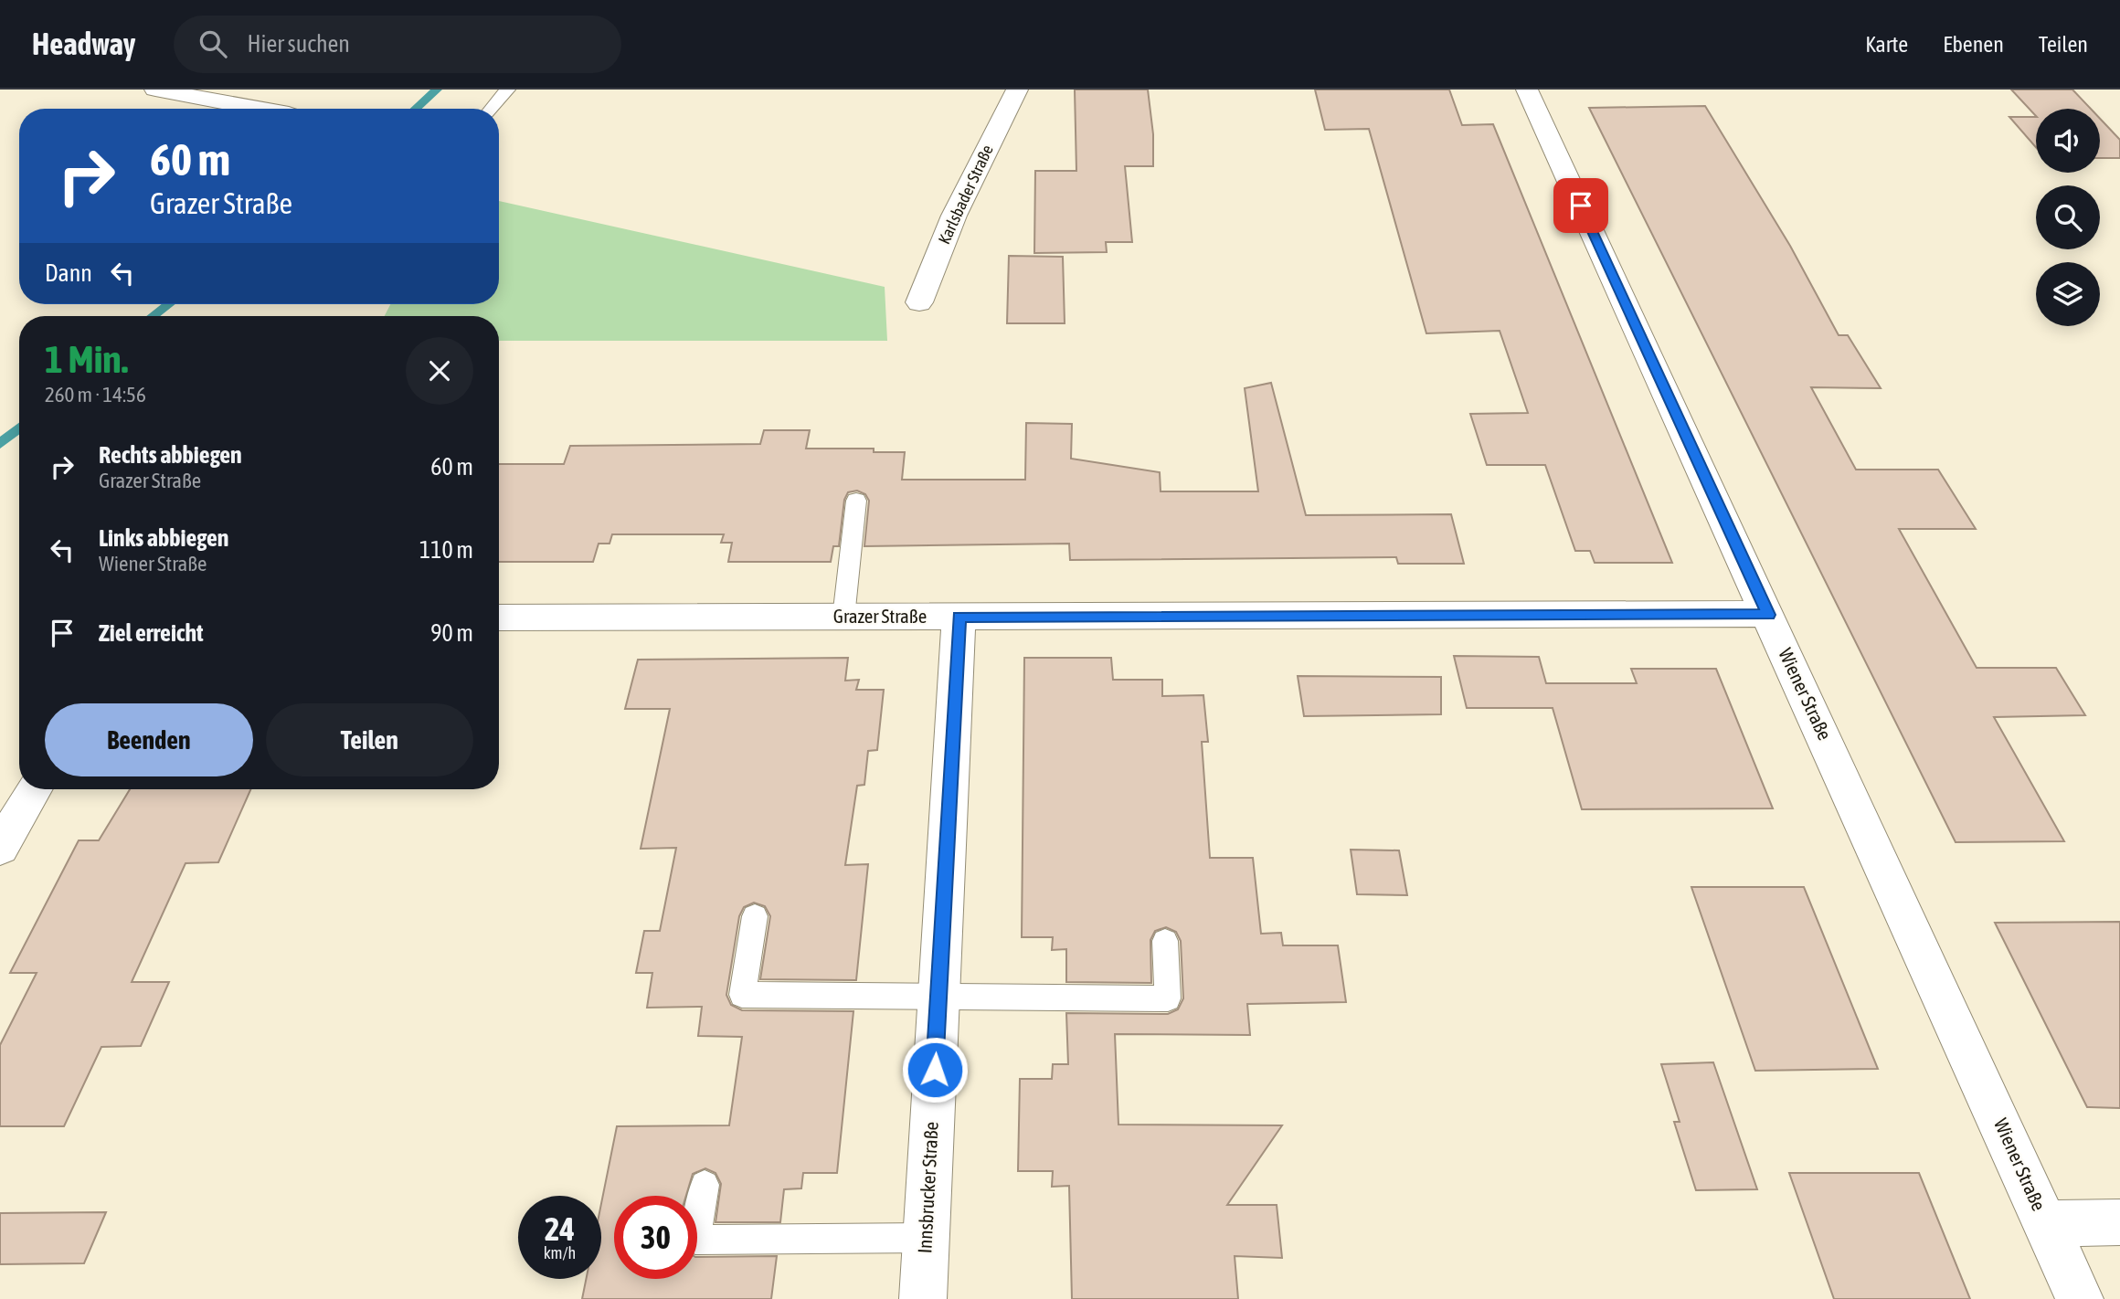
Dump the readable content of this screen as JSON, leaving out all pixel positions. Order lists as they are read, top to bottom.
{
  "streets": {
    "street": [
      "Karlsbader Straße",
      "Grazer Straße",
      "Wiener Straße",
      "Innsbrucker Straße"
    ]
  },
  "crossings": [
    ["Grazer Straße", "Wiener Straße"],
    ["Grazer Straße", "Innsbrucker Straße"]
  ],
  "page": {
    "header": "Headway",
    "search": "Hier suchen",
    "nav": ["Karte", "Ebenen", "Teilen"],
    "turn": ["60 m", "Grazer Straße"],
    "then": "Dann",
    "heading": ["1 Min.", "260 m · 14:56"],
    "list": [
      {
        "name": "Rechts abbiegen",
        "note": "Grazer Straße",
        "value": "60 m"
      },
      {
        "name": "Links abbiegen",
        "note": "Wiener Straße",
        "value": "110 m"
      },
      {
        "name": "Ziel erreicht",
        "value": "90 m"
      }
    ],
    "buttons": ["Beenden", "Teilen"],
    "speed": "24 km/h",
    "limit": "30"
  }
}
